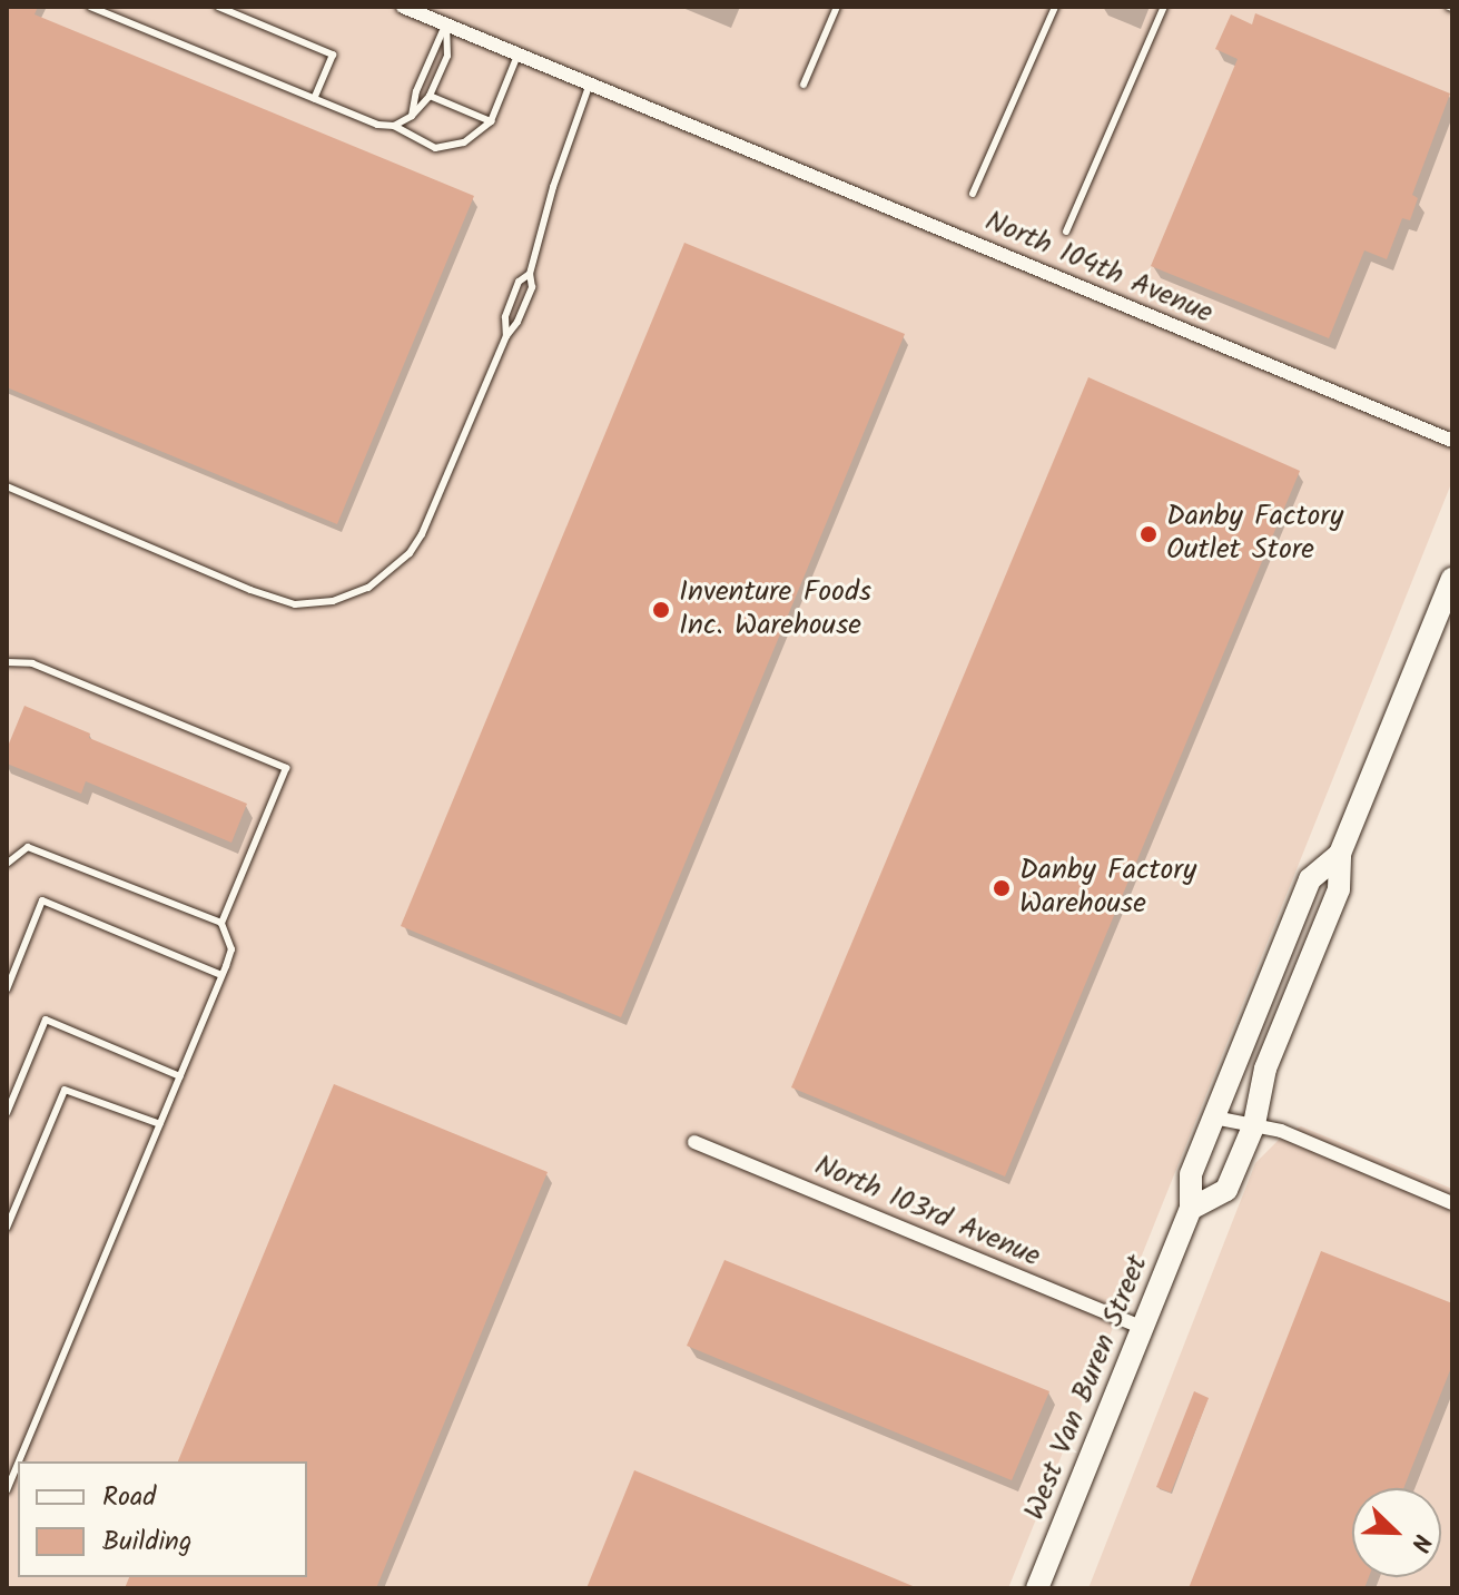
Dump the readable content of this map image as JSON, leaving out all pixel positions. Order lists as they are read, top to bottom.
{
  "streets": {
    "main road": ["West Van Buren Street"],
    "street": ["North 104th Avenue", "North 103rd Avenue"]
  },
  "crossings": [
    ["North 103rd Avenue", "West Van Buren Street"]
  ],
  "places": ["Danby Factory Outlet Store", "Inventure Foods Inc. Warehouse", "Danby Factory Warehouse"],
  "legend": ["Road", "Building"],
  "north": "bottom right"
}
